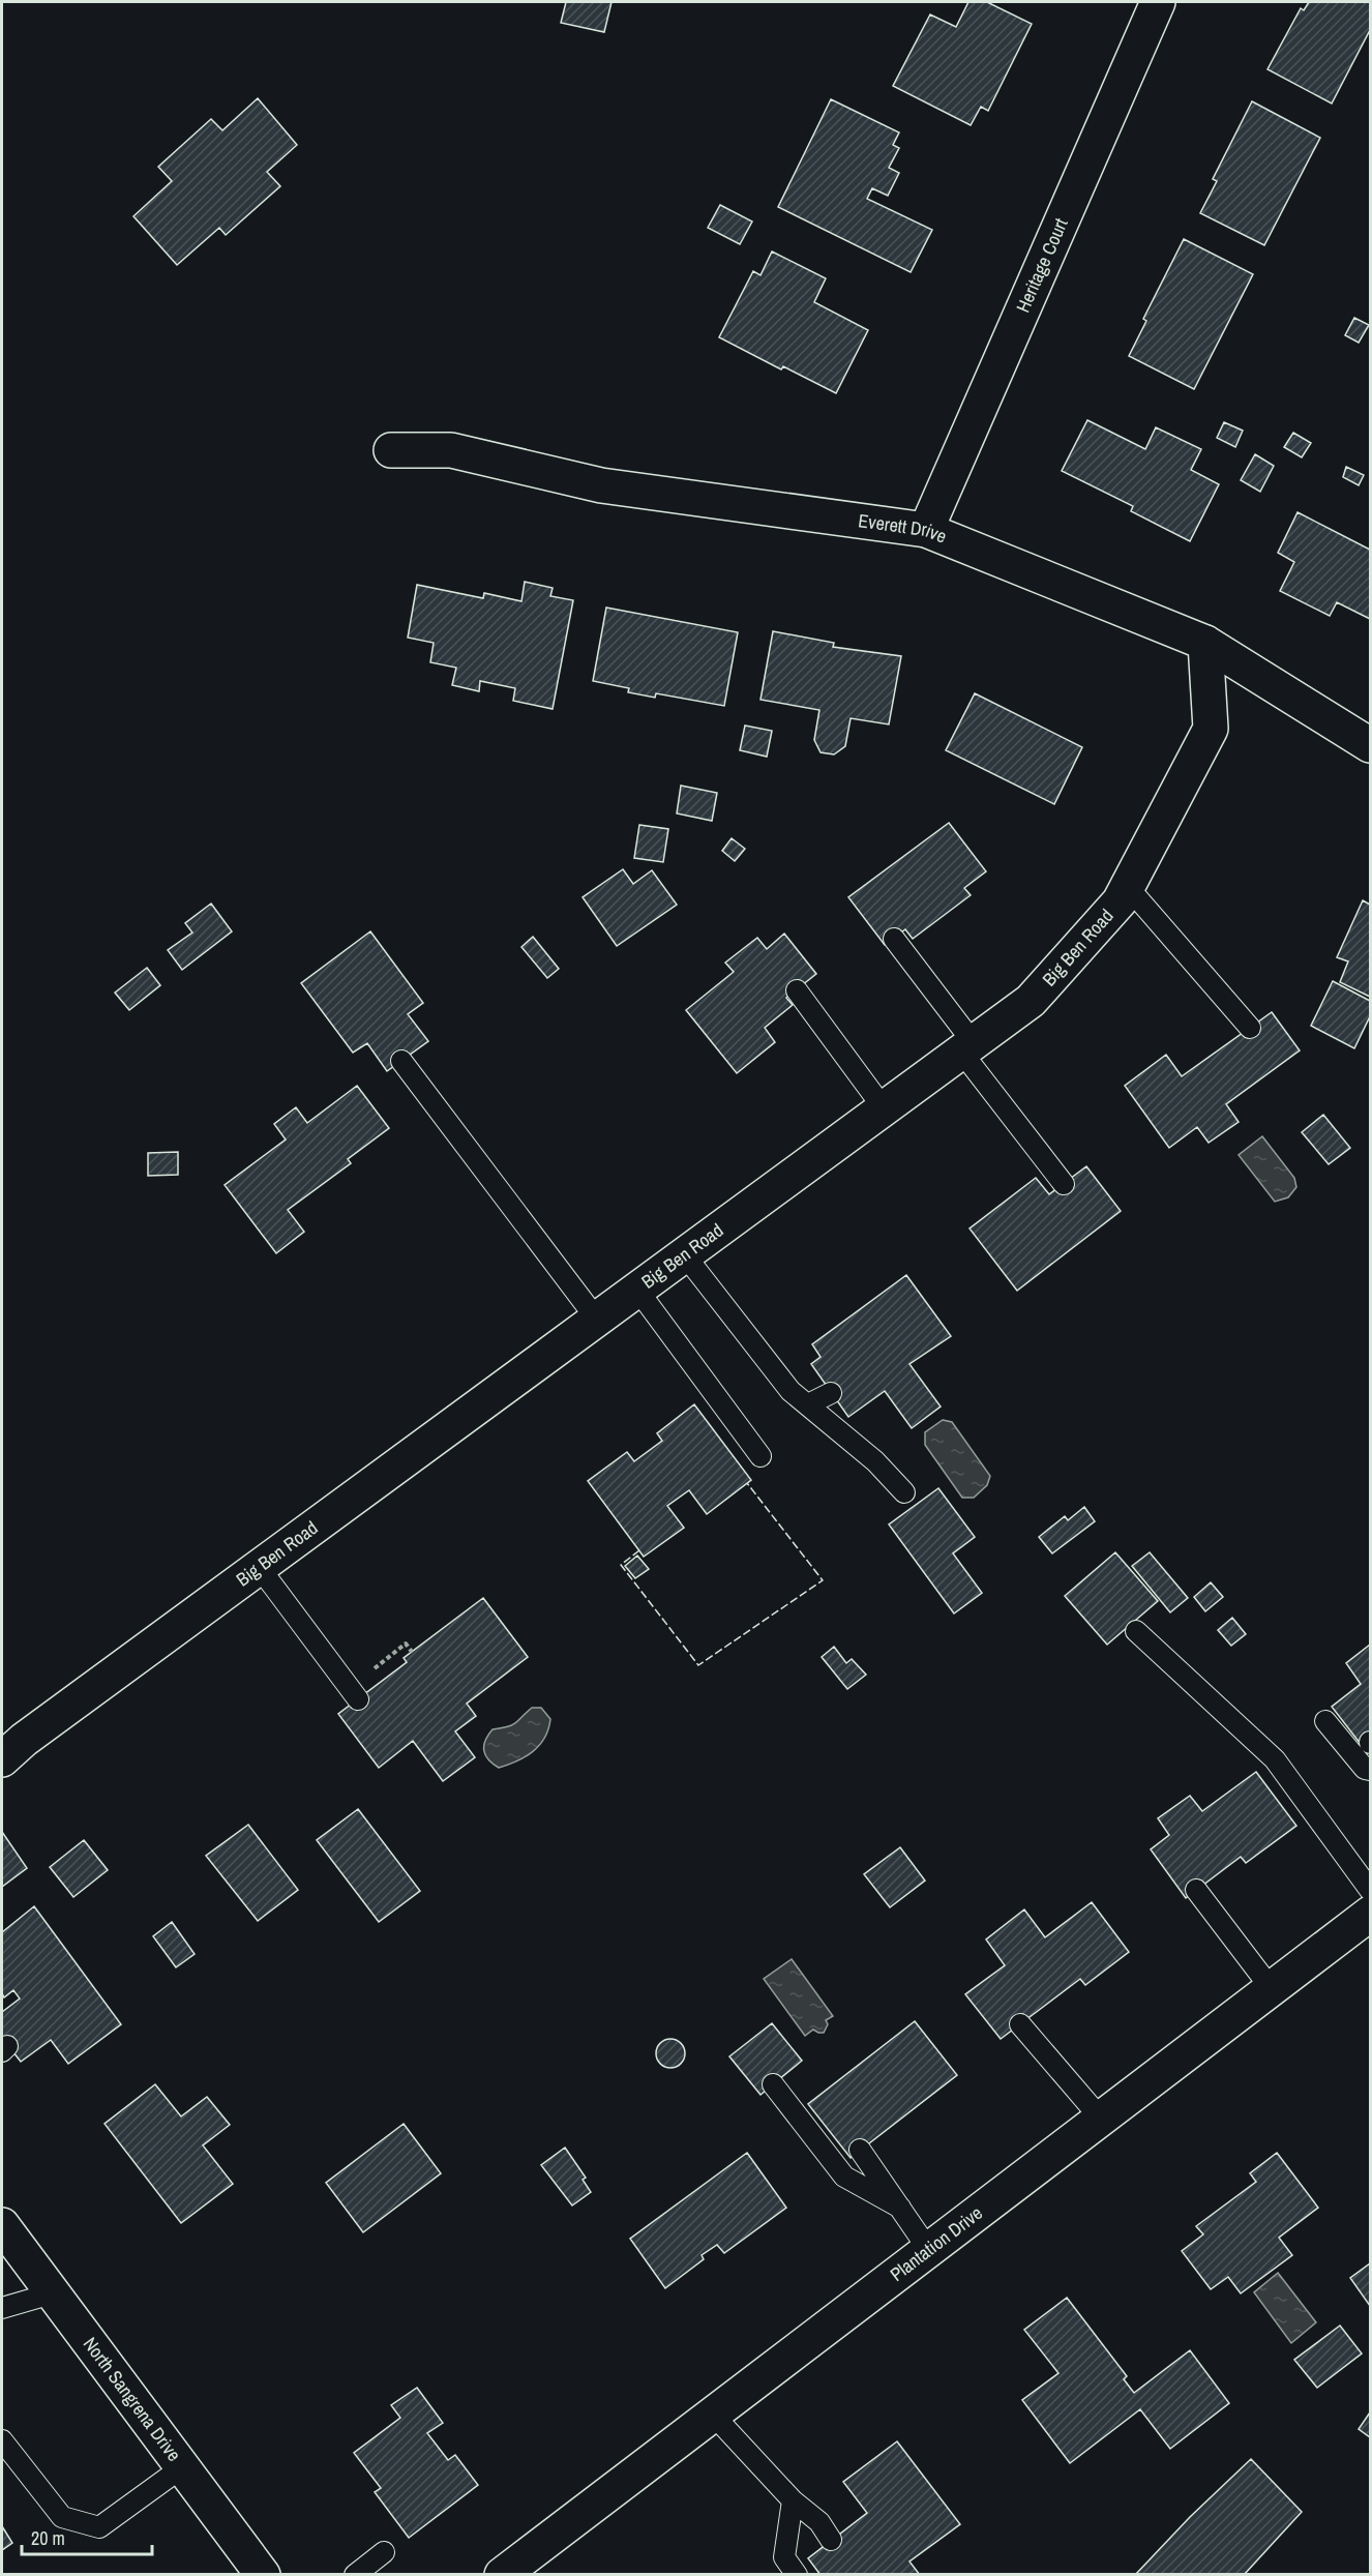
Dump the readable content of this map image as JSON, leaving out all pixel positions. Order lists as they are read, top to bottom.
{
  "streets": {
    "street": [
      "Heritage Court",
      "Everett Drive",
      "Big Ben Road",
      "Plantation Drive",
      "North Sangrena Drive"
    ]
  },
  "crossings": [
    ["Heritage Court", "Everett Drive"],
    ["Everett Drive", "Big Ben Road"]
  ],
  "scale_bar": "20 m"
}
